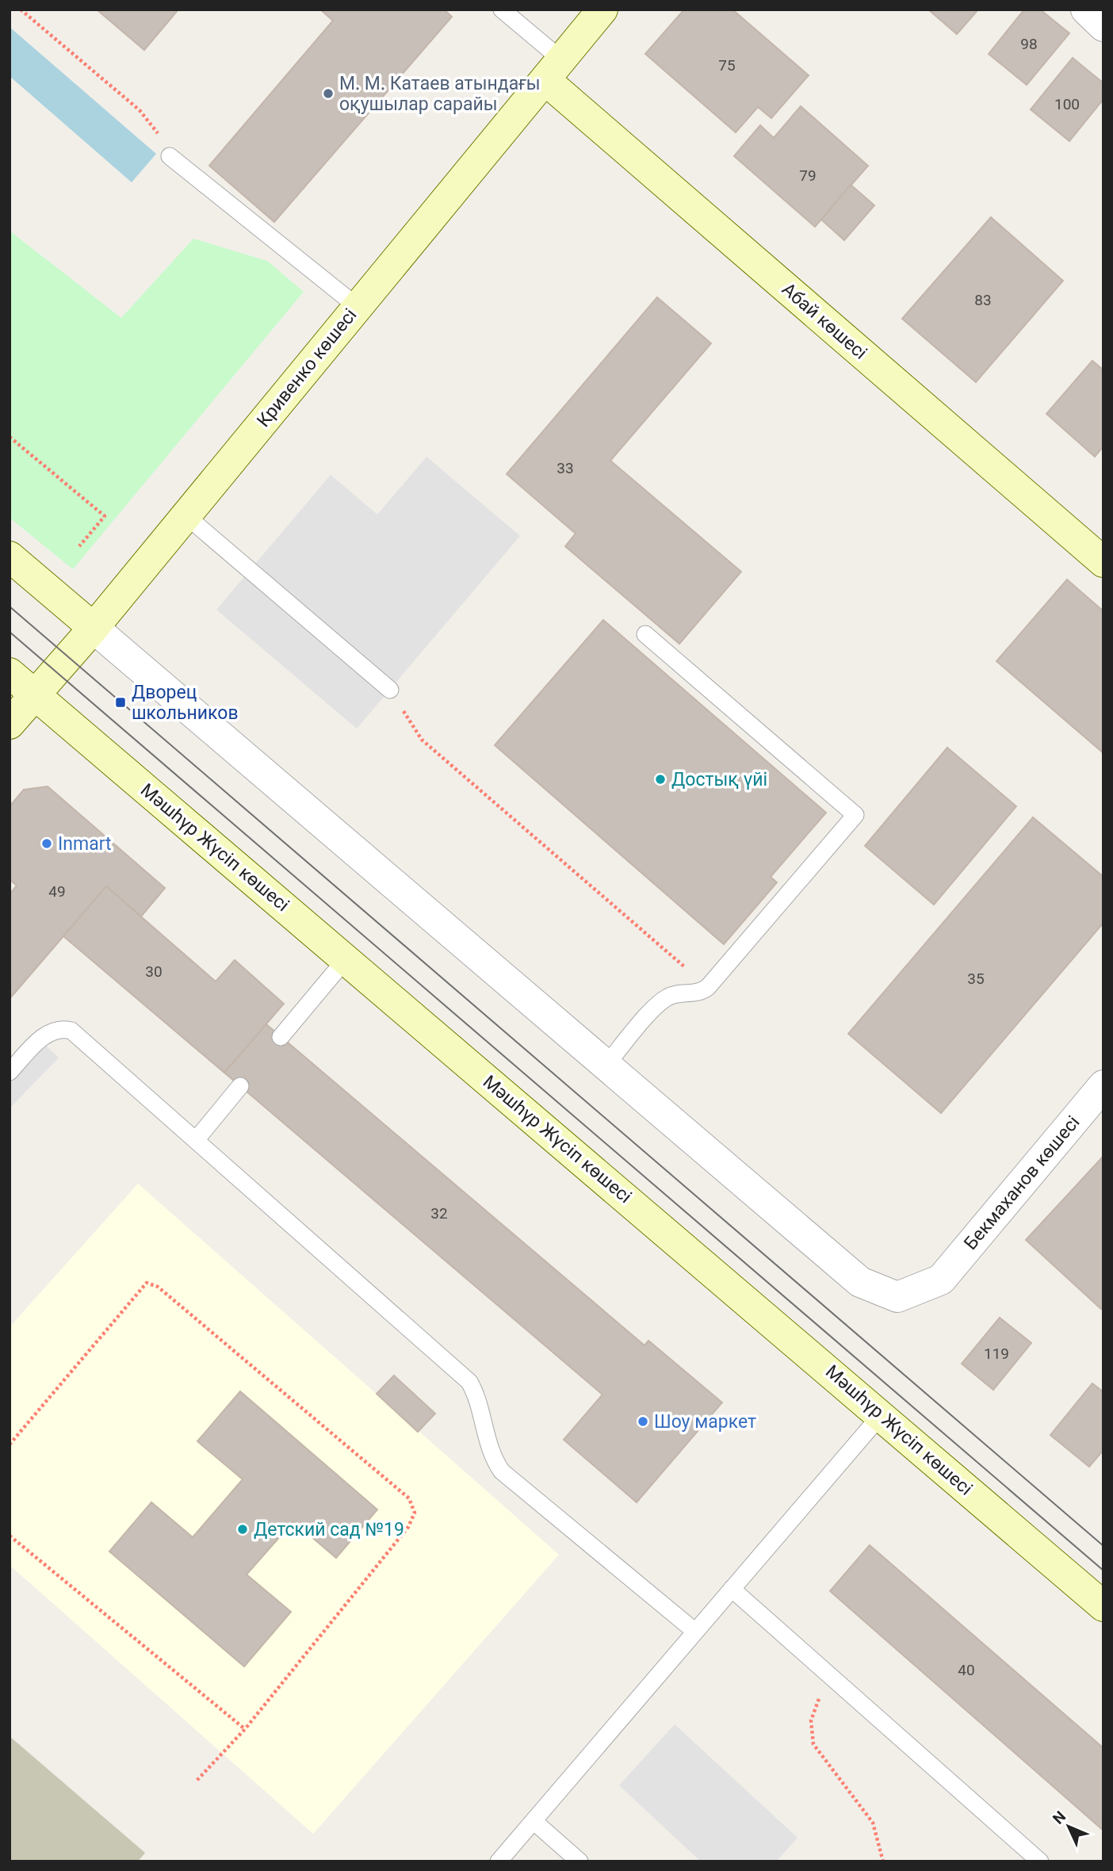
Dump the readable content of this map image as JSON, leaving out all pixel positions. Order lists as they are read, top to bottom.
{
  "streets": {
    "street": [
      "Абай көшесі",
      "Кривенко көшесі",
      "Мәшһүр Жүсіп көшесі",
      "Бекмаханов көшесі"
    ]
  },
  "crossings": [
    ["Абай көшесі", "Кривенко көшесі"],
    ["Кривенко көшесі", "Мәшһүр Жүсіп көшесі"]
  ],
  "places": {
    "other": [
      "М. М. Катаев атындағы оқушылар сарайы",
      "Достық үйі",
      "Inmart",
      "Шоу маркет",
      "Детский сад №19"
    ],
    "transit": ["Дворец школьников"]
  },
  "house_numbers": [
    "98",
    "75",
    "100",
    "79",
    "83",
    "33",
    "49",
    "30",
    "35",
    "32",
    "119",
    "40"
  ],
  "north": "top left"
}
